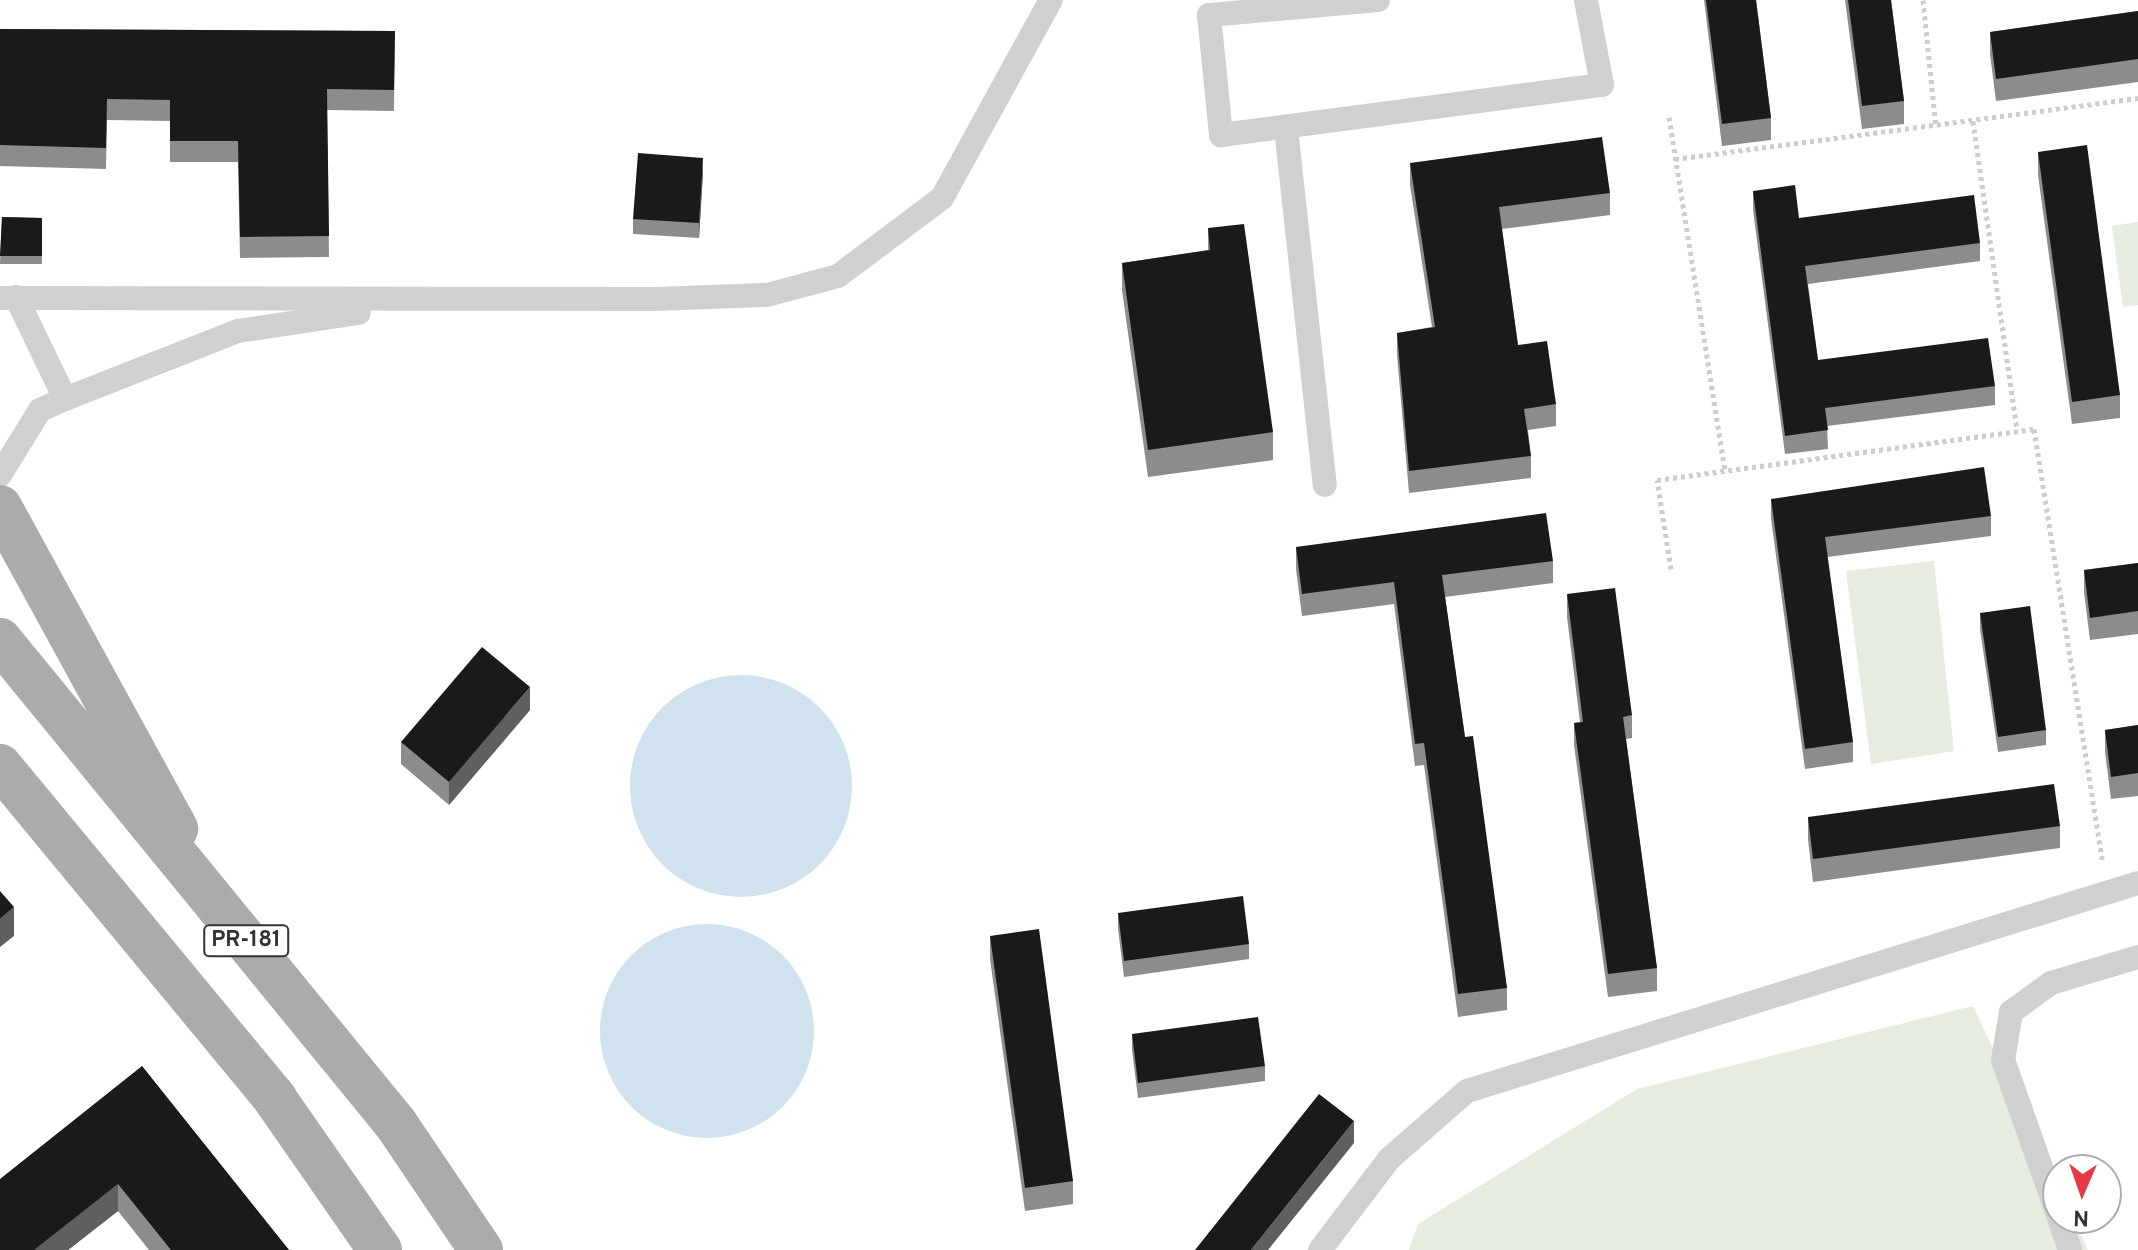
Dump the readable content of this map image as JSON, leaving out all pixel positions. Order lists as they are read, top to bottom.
{
  "streets": {
    "main road": ["PR-181"]
  },
  "north": "bottom"
}
